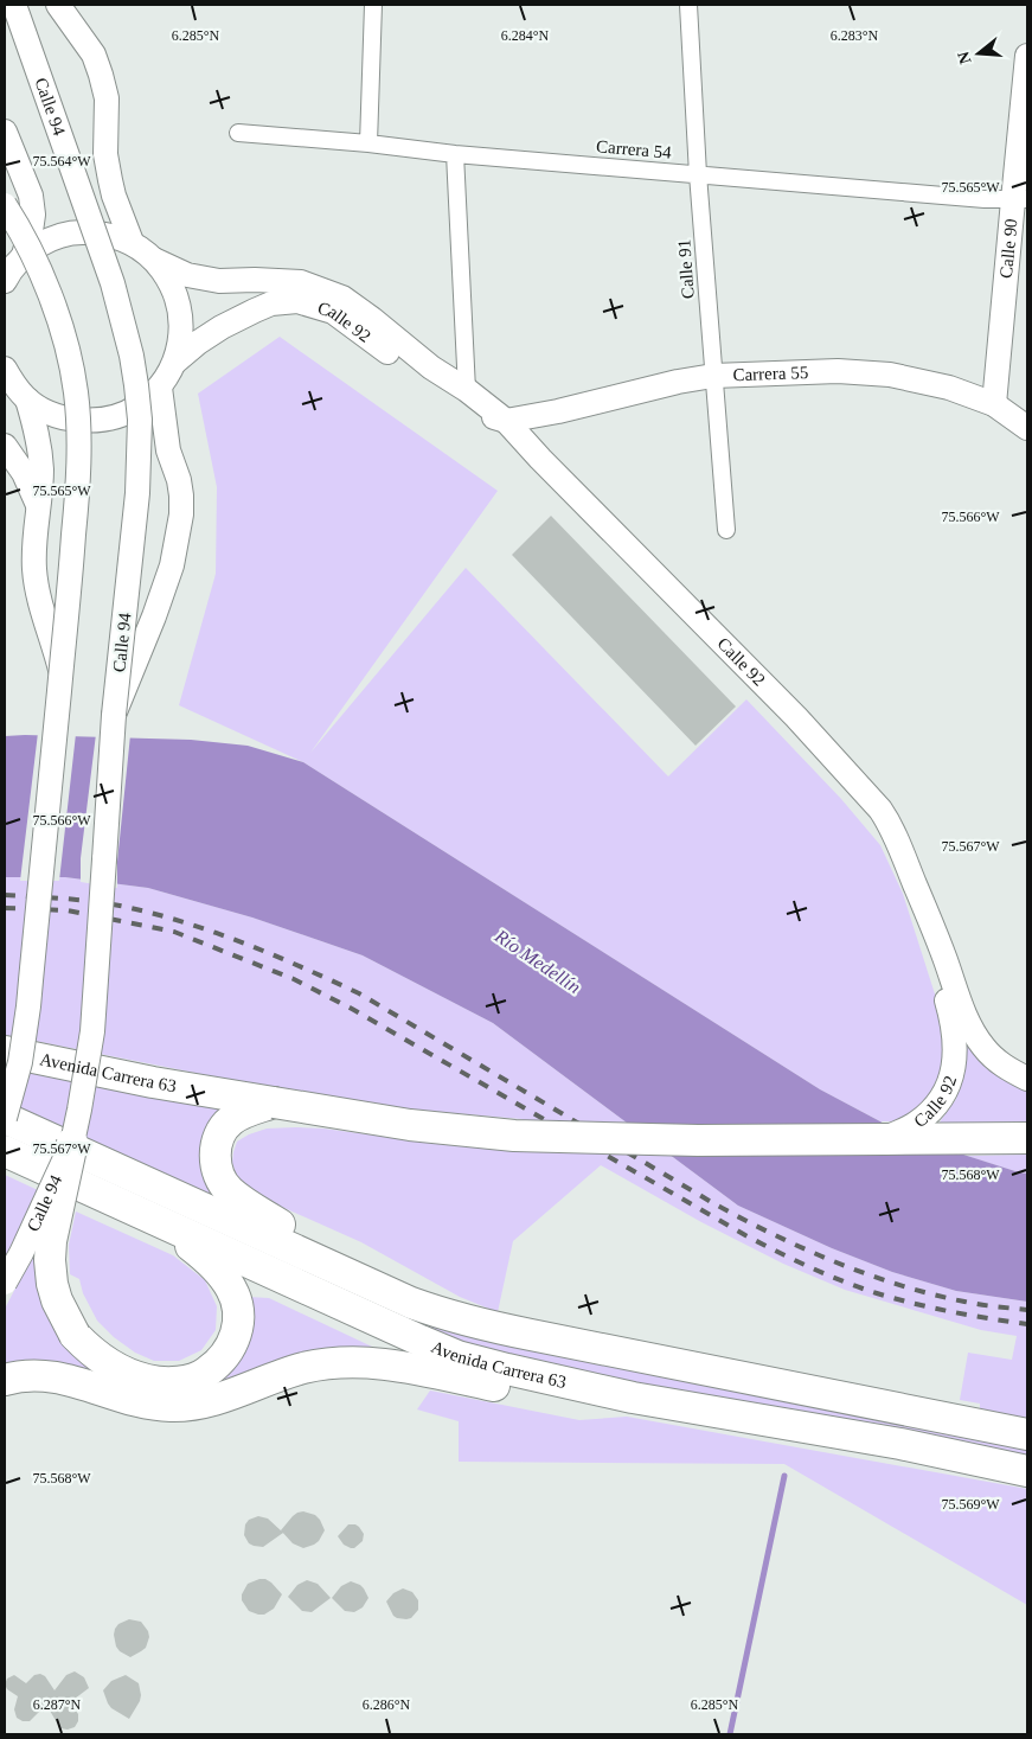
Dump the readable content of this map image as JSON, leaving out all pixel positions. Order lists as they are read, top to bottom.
{
  "streets": {
    "highway": ["Avenida Carrera 63"],
    "main road": [
      "Calle 94",
      "Calle 90",
      "Calle 92",
      "Carrera 55"
    ],
    "street": ["Carrera 54", "Calle 91"]
  },
  "crossings": [
    ["Carrera 54", "Calle 90"],
    ["Carrera 54", "Calle 91"],
    ["Calle 90", "Carrera 55"],
    ["Calle 91", "Carrera 55"],
    ["Calle 92", "Carrera 55"],
    ["Calle 92", "Avenida Carrera 63"]
  ],
  "water": ["Río Medellín"],
  "north": "left",
  "coordinates": [
    "6.285°N",
    "6.284°N",
    "6.283°N",
    "75.564°W",
    "75.565°W",
    "75.566°W",
    "75.567°W",
    "75.568°W",
    "75.569°W",
    "6.287°N",
    "6.286°N"
  ]
}
